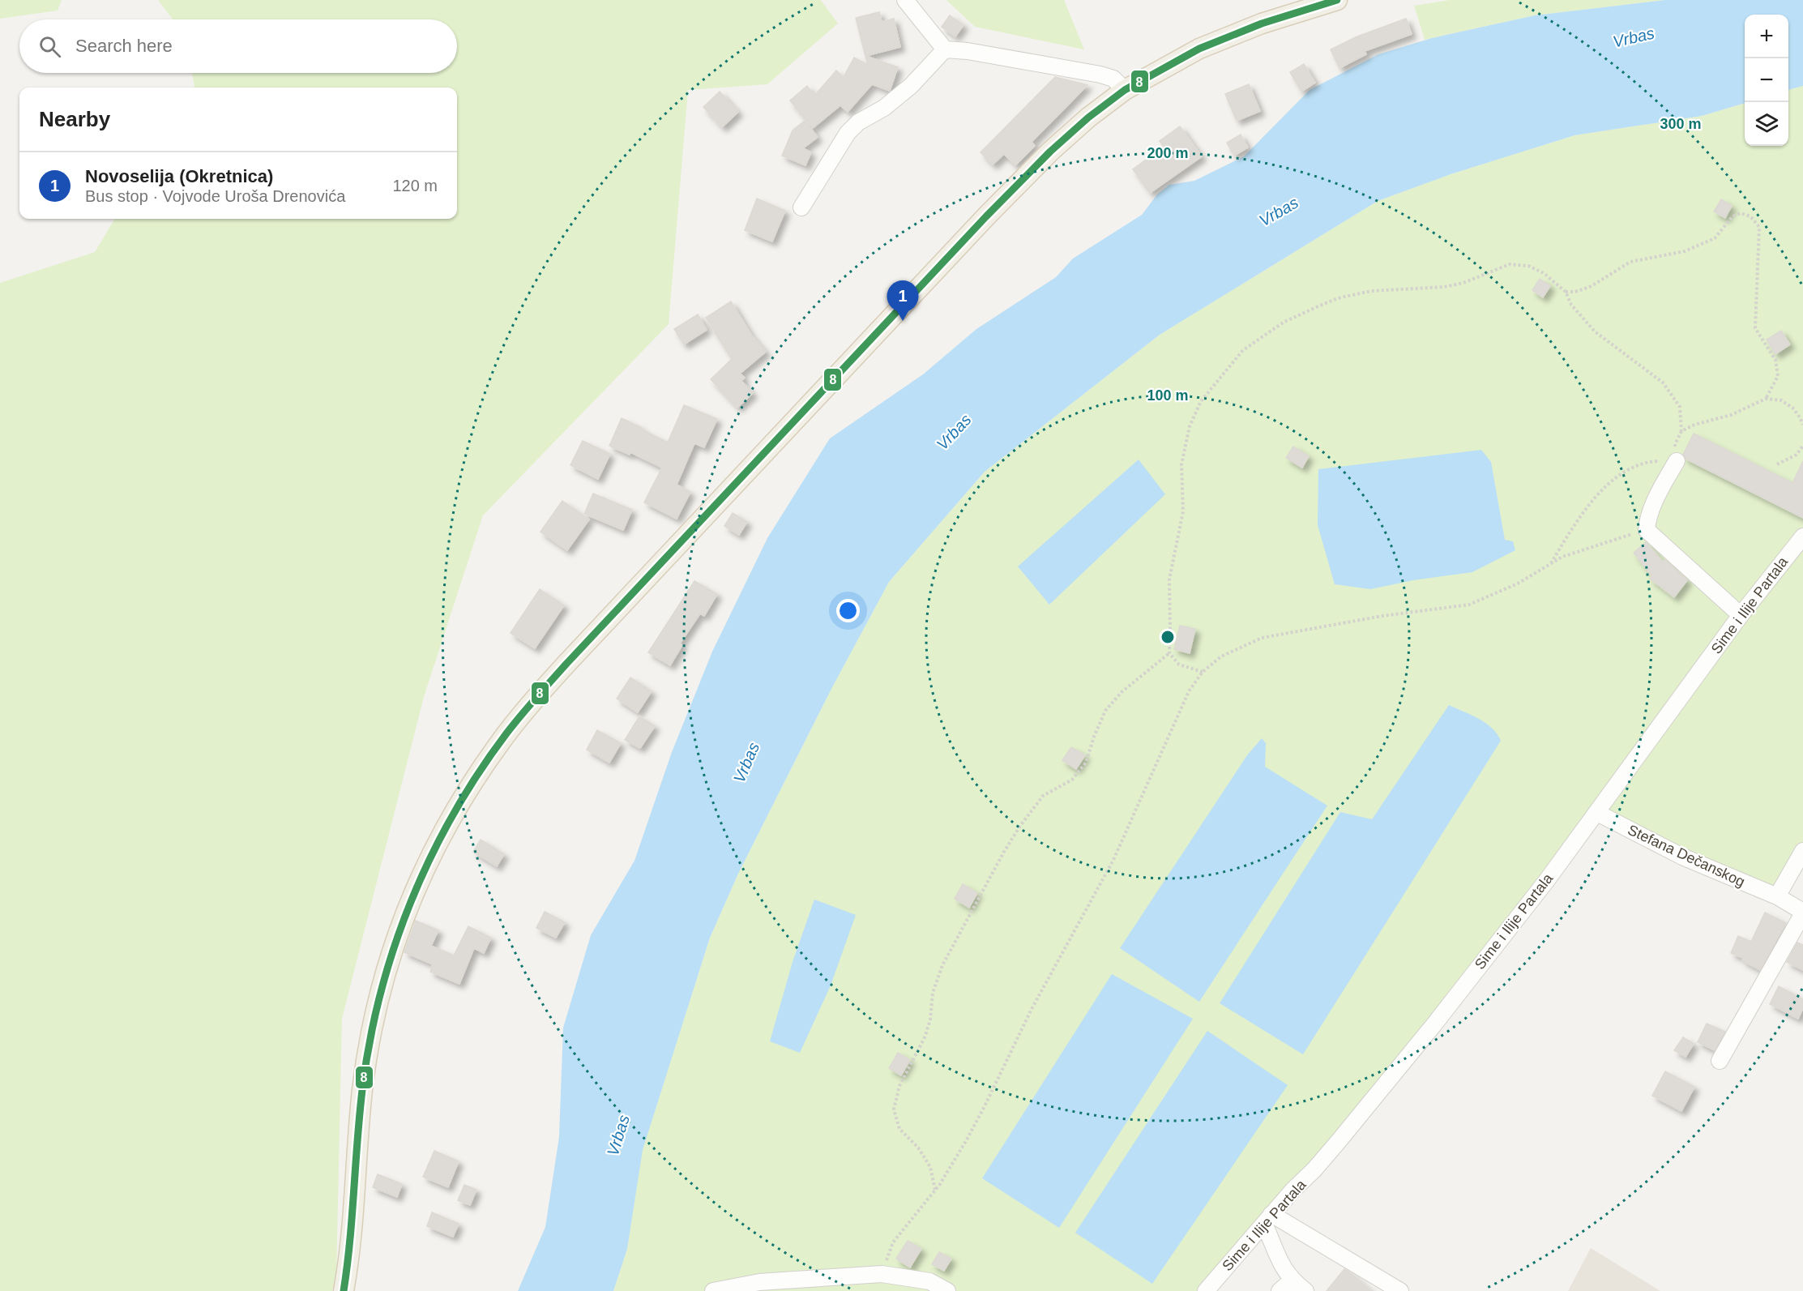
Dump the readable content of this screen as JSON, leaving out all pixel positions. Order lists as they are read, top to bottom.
{
  "streets": {
    "street": ["Sime i Ilije Partala", "Stefana Dečanskog"]
  },
  "crossings": [
    ["Sime i Ilije Partala", "Stefana Dečanskog"]
  ],
  "water": ["Vrbas"],
  "lines": ["transit line 8"],
  "page": {
    "map_buttons": ["+", "−"],
    "search": "Search here",
    "heading": "Nearby",
    "list": [
      {
        "mark": "1",
        "name": "Novoselija (Okretnica)",
        "note": "Bus stop · Vojvode Uroša Drenovića",
        "value": "120 m"
      }
    ],
    "pins": "1"
  },
  "rings": ["300 m", "200 m", "100 m"]
}
